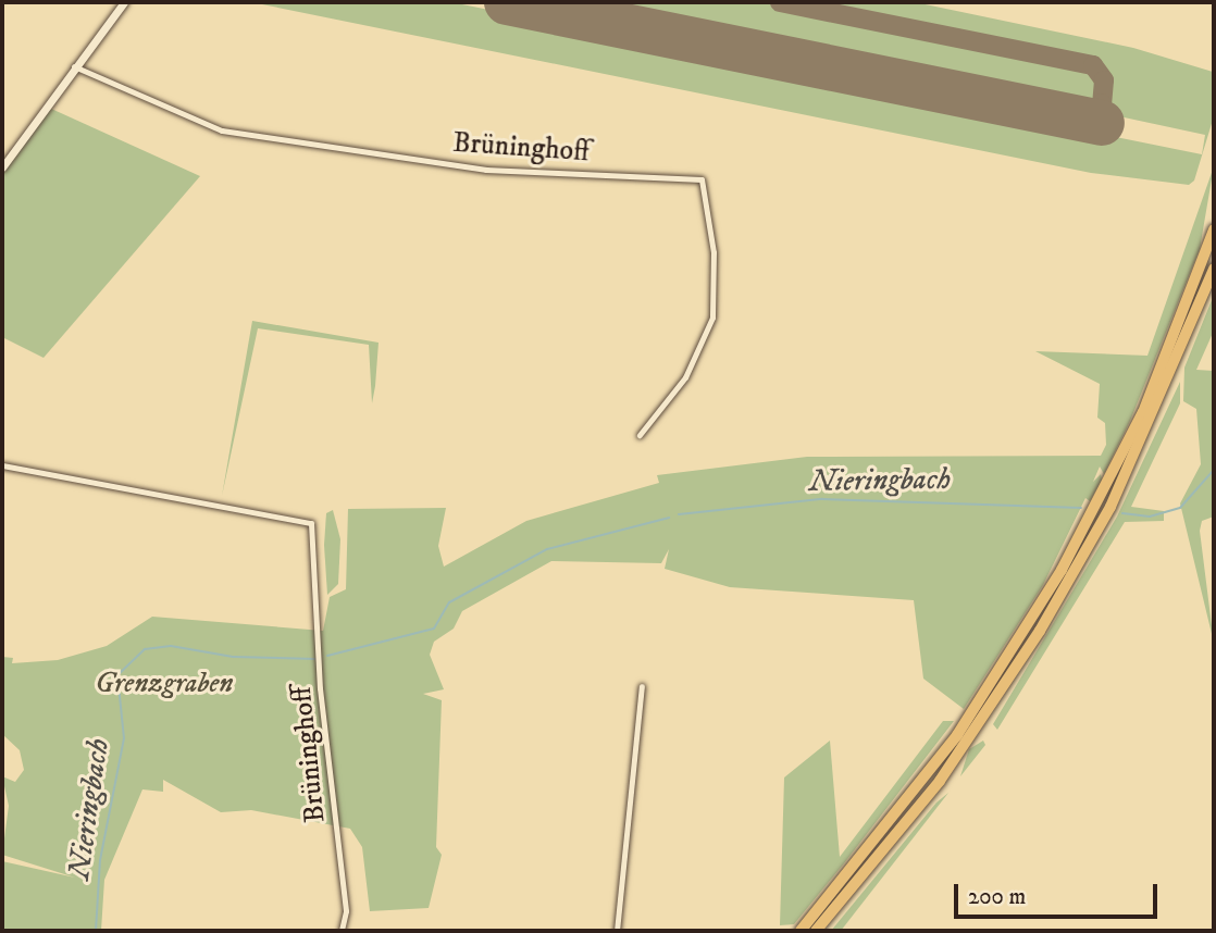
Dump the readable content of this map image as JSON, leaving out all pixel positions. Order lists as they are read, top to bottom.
{
  "streets": {
    "street": ["Brüninghoff"]
  },
  "water": ["Nieringbach"],
  "parks": ["Grenzgraben"],
  "scale_bar": "200 m"
}
